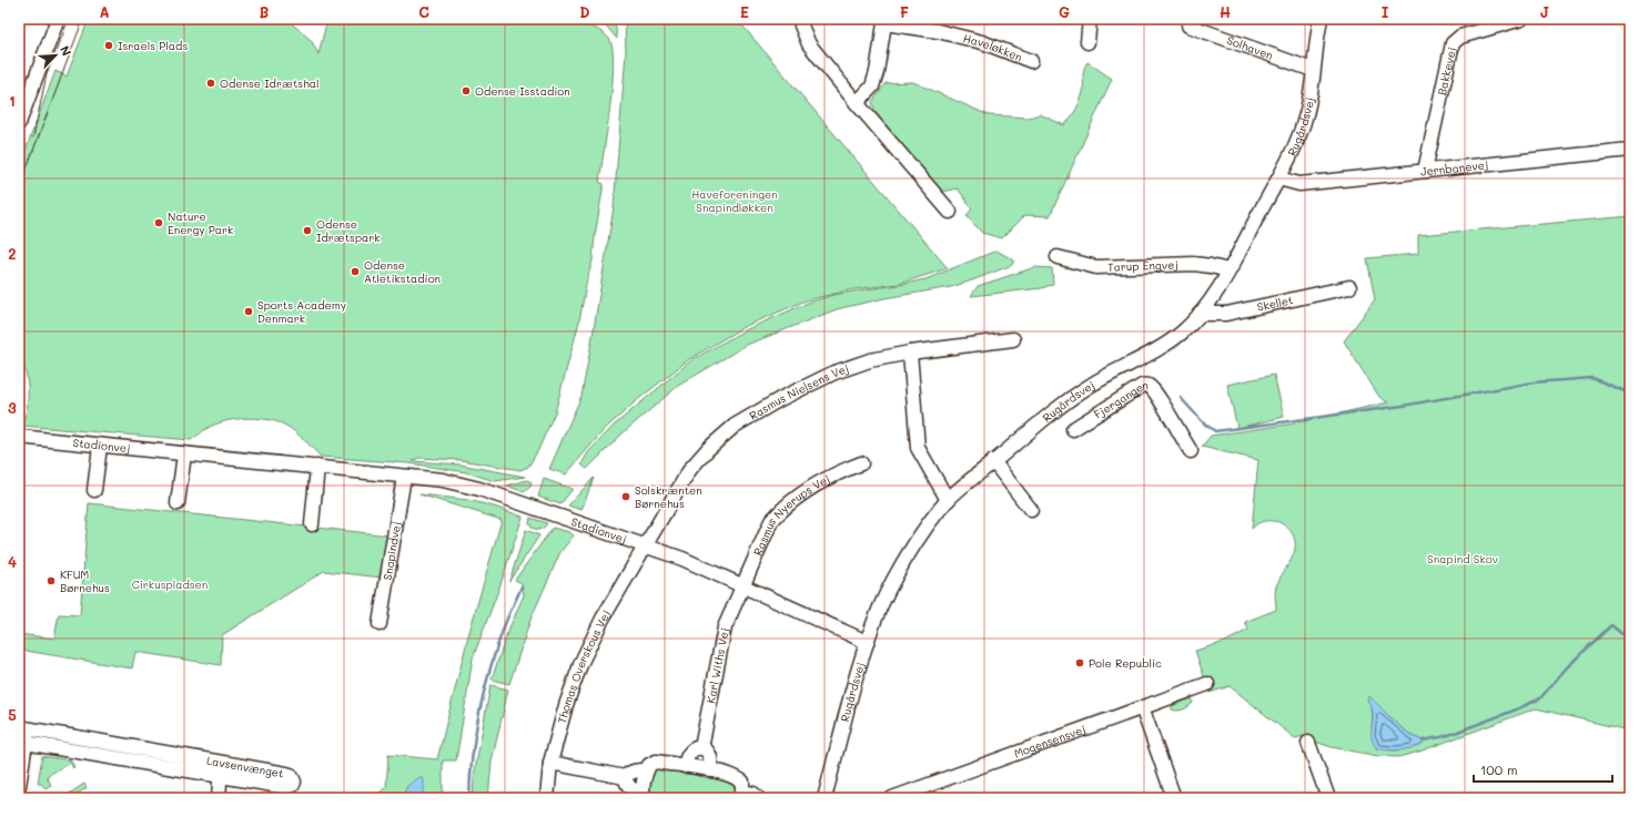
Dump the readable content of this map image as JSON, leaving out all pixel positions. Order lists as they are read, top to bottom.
{
  "streets": {
    "street": [
      "Haveløkken",
      "Solhaven",
      "Bakkevej",
      "Rugårdsvej",
      "Jernbanevej",
      "Tarup Engvej",
      "Skellet",
      "Rasmus Nielsens Vej",
      "Fjergangen",
      "Stadionvej",
      "Rasmus Nyerups Vej",
      "Snapindvej",
      "Karl Withs Vej",
      "Thomas Overskous Vej",
      "Mogensensvej",
      "Lavsenvænget"
    ]
  },
  "crossings": [
    ["Solhaven", "Rugårdsvej"],
    ["Bakkevej", "Jernbanevej"],
    ["Rugårdsvej", "Jernbanevej"],
    ["Rugårdsvej", "Tarup Engvej"],
    ["Rugårdsvej", "Skellet"],
    ["Rugårdsvej", "Stadionvej"],
    ["Rasmus Nielsens Vej", "Stadionvej"],
    ["Rasmus Nielsens Vej", "Thomas Overskous Vej"],
    ["Stadionvej", "Rasmus Nyerups Vej"],
    ["Stadionvej", "Snapindvej"],
    ["Stadionvej", "Karl Withs Vej"],
    ["Stadionvej", "Thomas Overskous Vej"],
    ["Rasmus Nyerups Vej", "Karl Withs Vej"]
  ],
  "parks": ["Haveforeningen Snapindløkken", "Snapind Skov", "Cirkuspladsen"],
  "places": [
    "Israels Plads",
    "Odense Idrætshal",
    "Odense Isstadion",
    "Nature Energy Park",
    "Odense Idrætspark",
    "Odense Atletikstadion",
    "Sports Academy Denmark",
    "Solskrænten Børnehus",
    "KFUM Børnehus",
    "Pole Republic"
  ],
  "scale_bar": "100 m",
  "north": "top right",
  "grid": {
    "columns": [
      "A",
      "B",
      "C",
      "D",
      "E",
      "F",
      "G",
      "H",
      "I",
      "J"
    ],
    "rows": [
      "1",
      "2",
      "3",
      "4",
      "5"
    ]
  }
}
